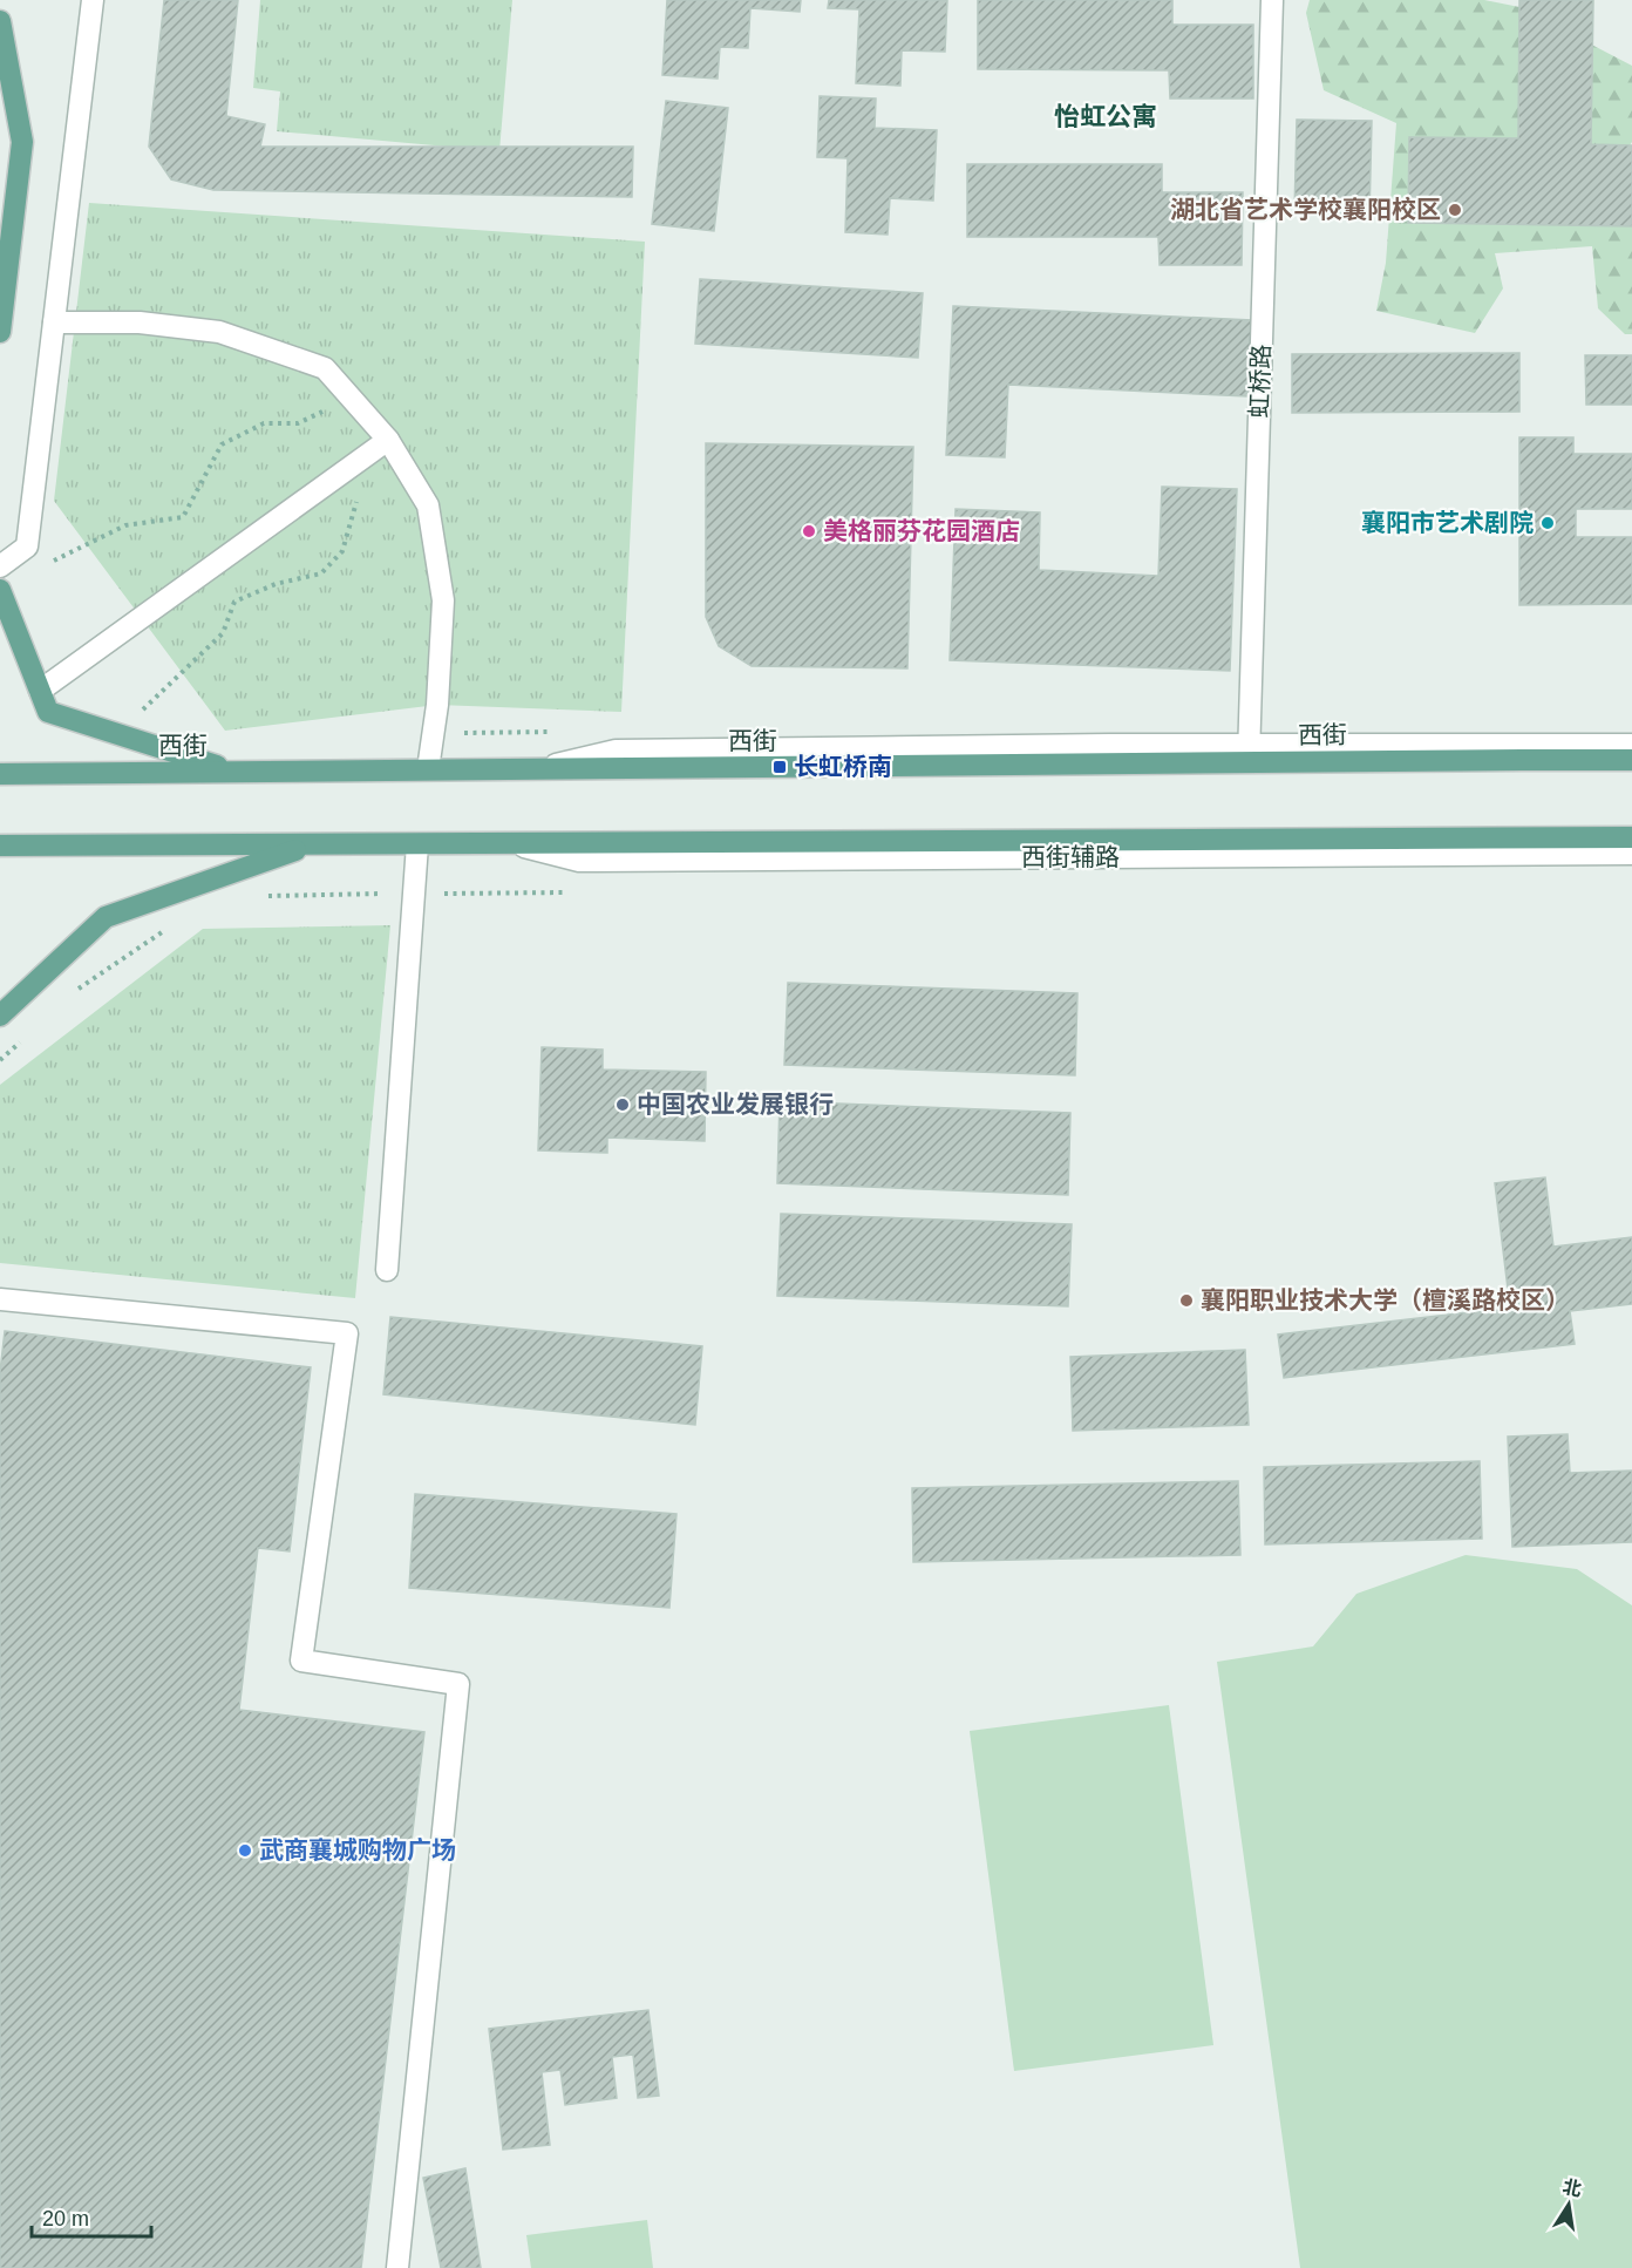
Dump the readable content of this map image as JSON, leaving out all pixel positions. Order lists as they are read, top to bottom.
{
  "streets": {
    "main road": ["西街"],
    "street": ["虹桥路", "西街辅路"]
  },
  "crossings": [
    ["虹桥路", "西街"]
  ],
  "districts": ["怡虹公寓"],
  "places": {
    "other": [
      "湖北省艺术学校襄阳校区",
      "襄阳市艺术剧院",
      "美格丽芬花园酒店",
      "中国农业发展银行",
      "襄阳职业技术大学（檀溪路校区）",
      "武商襄城购物广场"
    ],
    "transit": ["长虹桥南"]
  },
  "scale_bar": "20 m",
  "north": "top"
}
